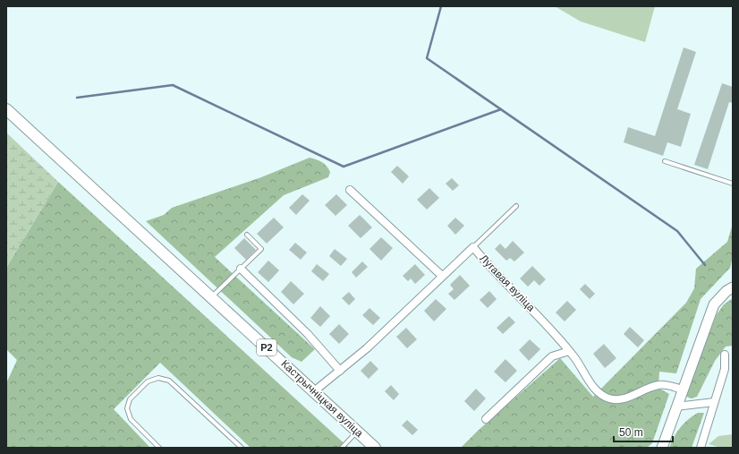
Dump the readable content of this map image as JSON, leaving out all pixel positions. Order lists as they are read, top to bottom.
{
  "streets": {
    "main road": ["Р2", "Кастрычніцкая вуліца"],
    "street": ["Лугавая вуліца"]
  },
  "crossings": [
    ["Лугавая вуліца", "Кастрычніцкая вуліца"]
  ],
  "scale_bar": "50 m"
}
